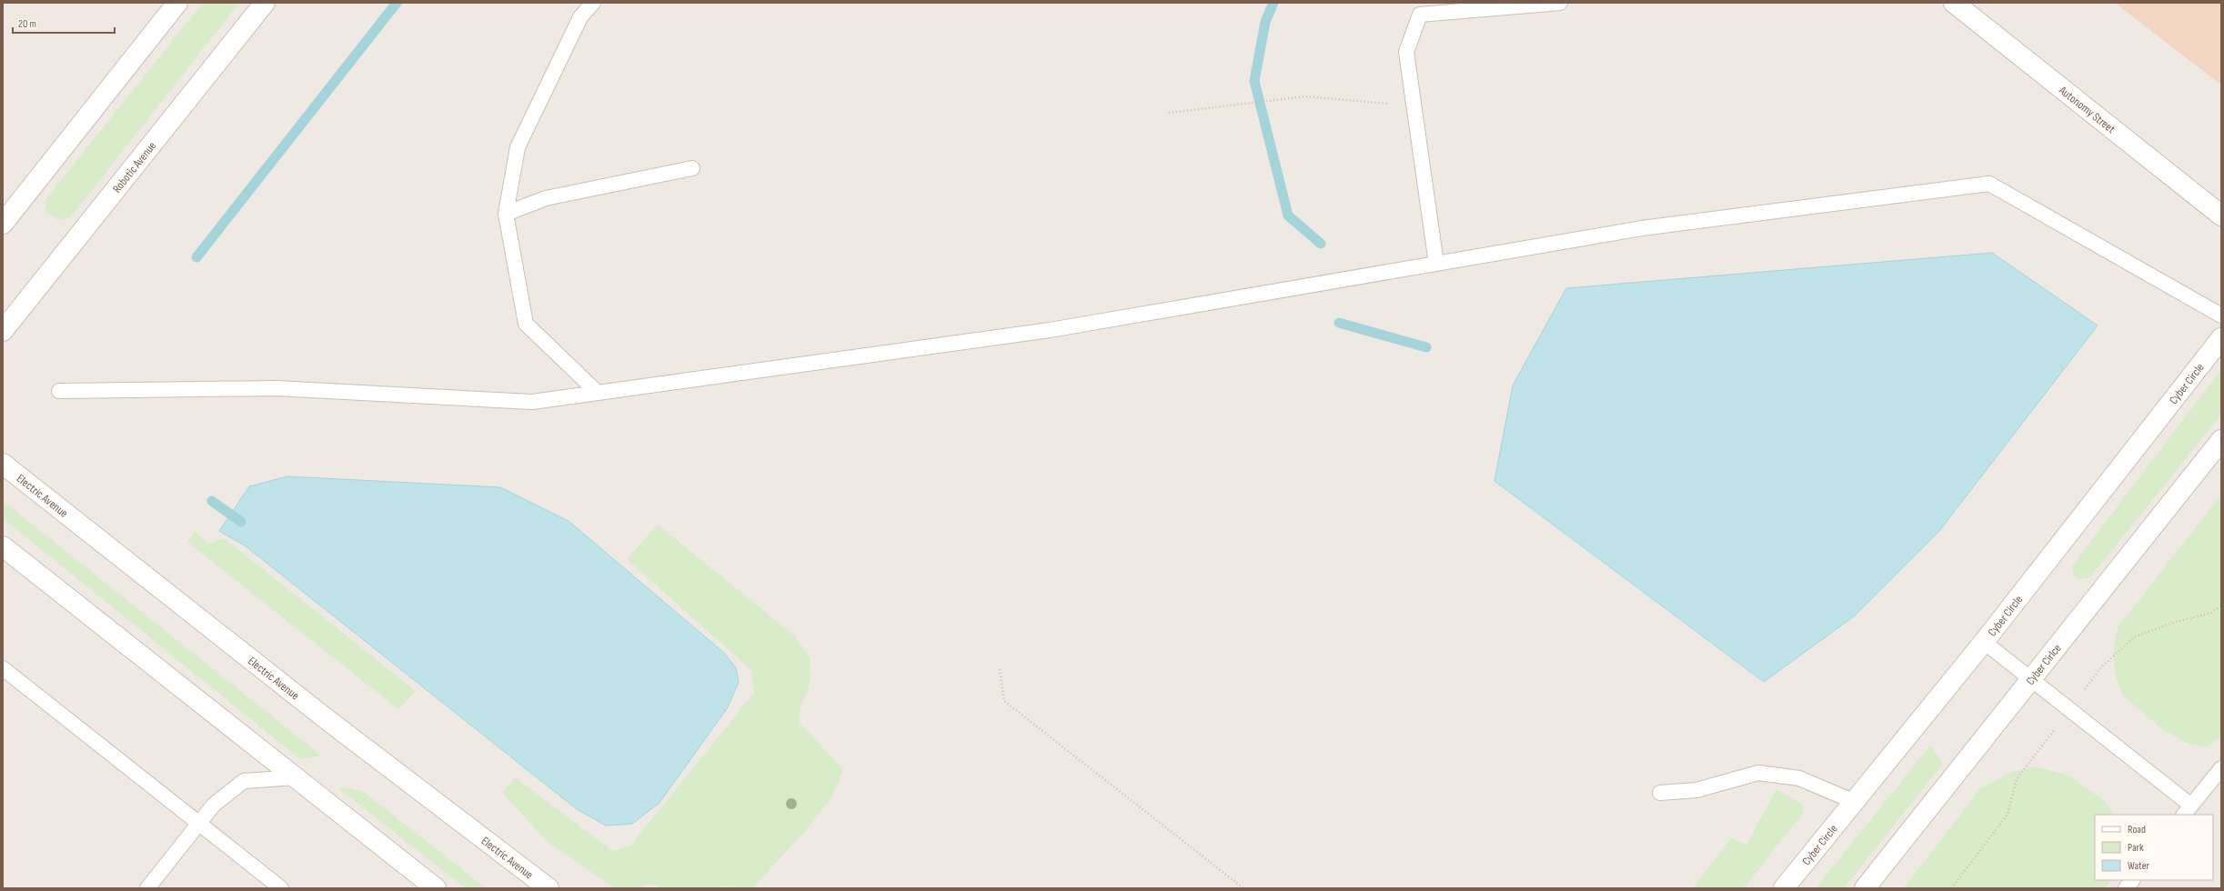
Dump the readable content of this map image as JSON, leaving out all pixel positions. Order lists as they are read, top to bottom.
{
  "streets": {
    "street": [
      "Autonomy Street",
      "Robotic Avenue",
      "Cyber Circle",
      "Electric Avenue",
      "Cyber Cirlce"
    ]
  },
  "legend": ["Road", "Park", "Water"],
  "scale_bar": "20 m"
}
